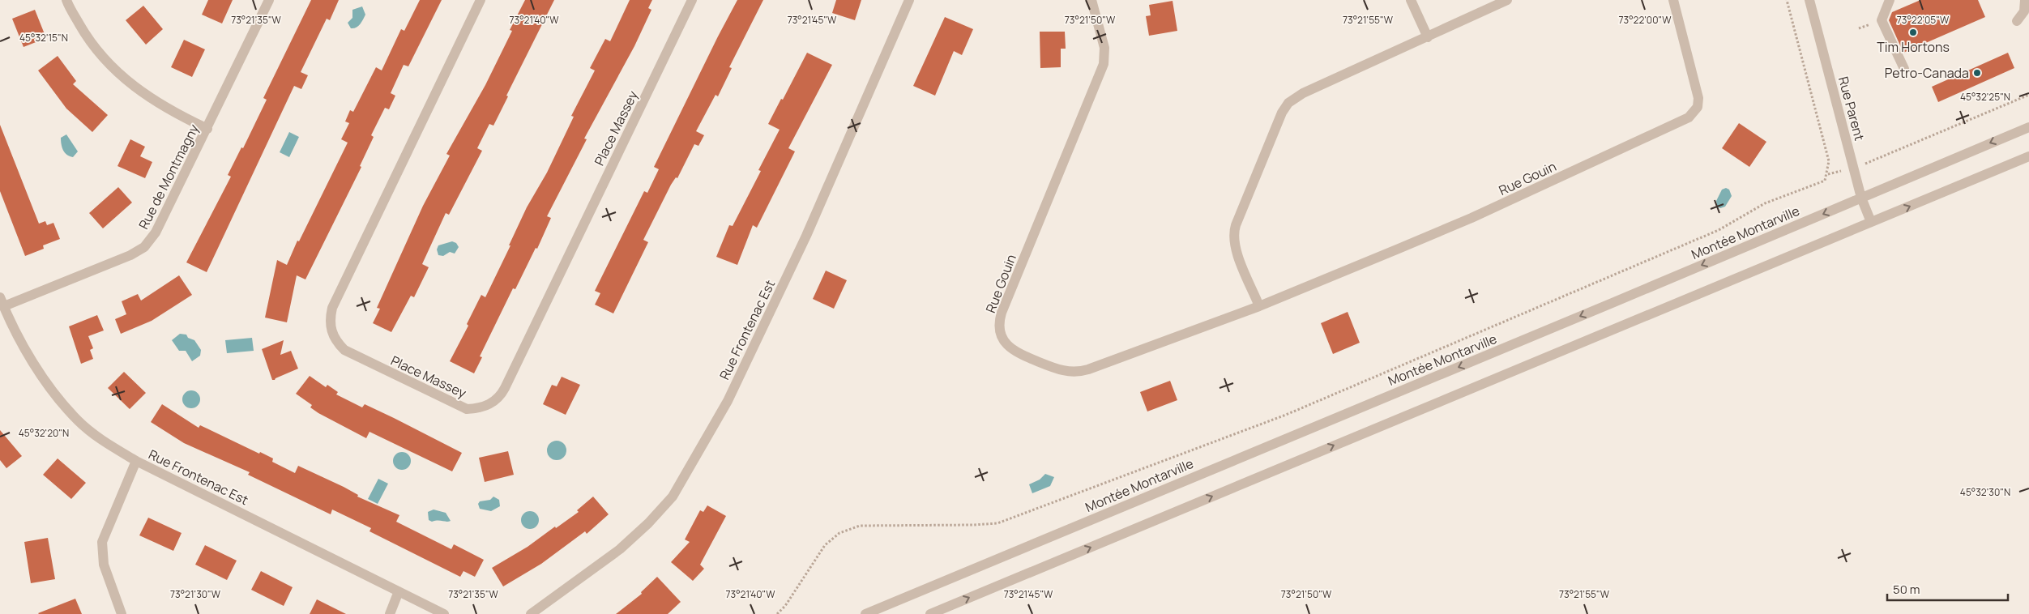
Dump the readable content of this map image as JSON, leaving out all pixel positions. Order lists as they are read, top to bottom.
{
  "streets": {
    "street": [
      "Rue Parent",
      "Place Massey",
      "Rue de Montmagny",
      "Rue Gouin",
      "Montée Montarville",
      "Rue Frontenac Est"
    ]
  },
  "crossings": [
    ["Rue Parent", "Montée Montarville"],
    ["Rue de Montmagny", "Rue Frontenac Est"]
  ],
  "places": ["Tim Hortons", "Petro-Canada"],
  "scale_bar": "50 m",
  "coordinates": [
    "73°21'35\"W",
    "73°21'40\"W",
    "73°21'45\"W",
    "73°21'50\"W",
    "73°21'55\"W",
    "73°22'00\"W",
    "73°22'05\"W",
    "45°32'15\"N",
    "45°32'25\"N",
    "45°32'20\"N",
    "45°32'30\"N",
    "73°21'30\"W"
  ]
}
